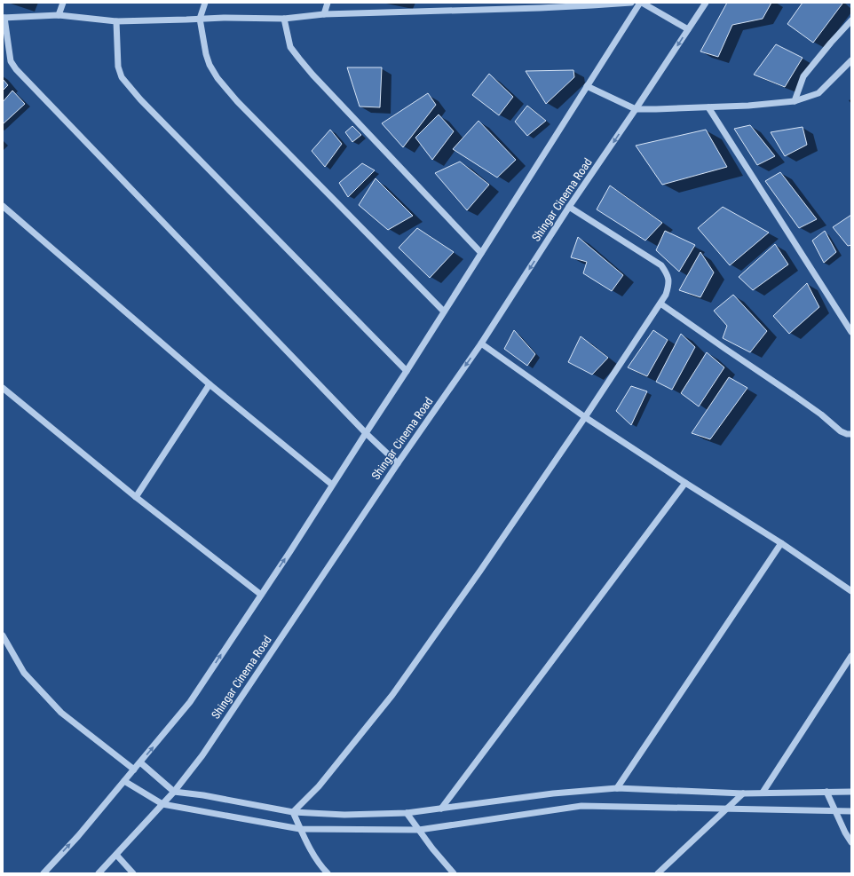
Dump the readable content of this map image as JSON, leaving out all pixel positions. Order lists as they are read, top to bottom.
{
  "streets": {
    "street": ["Shingar Cinema Road"]
  }
}
